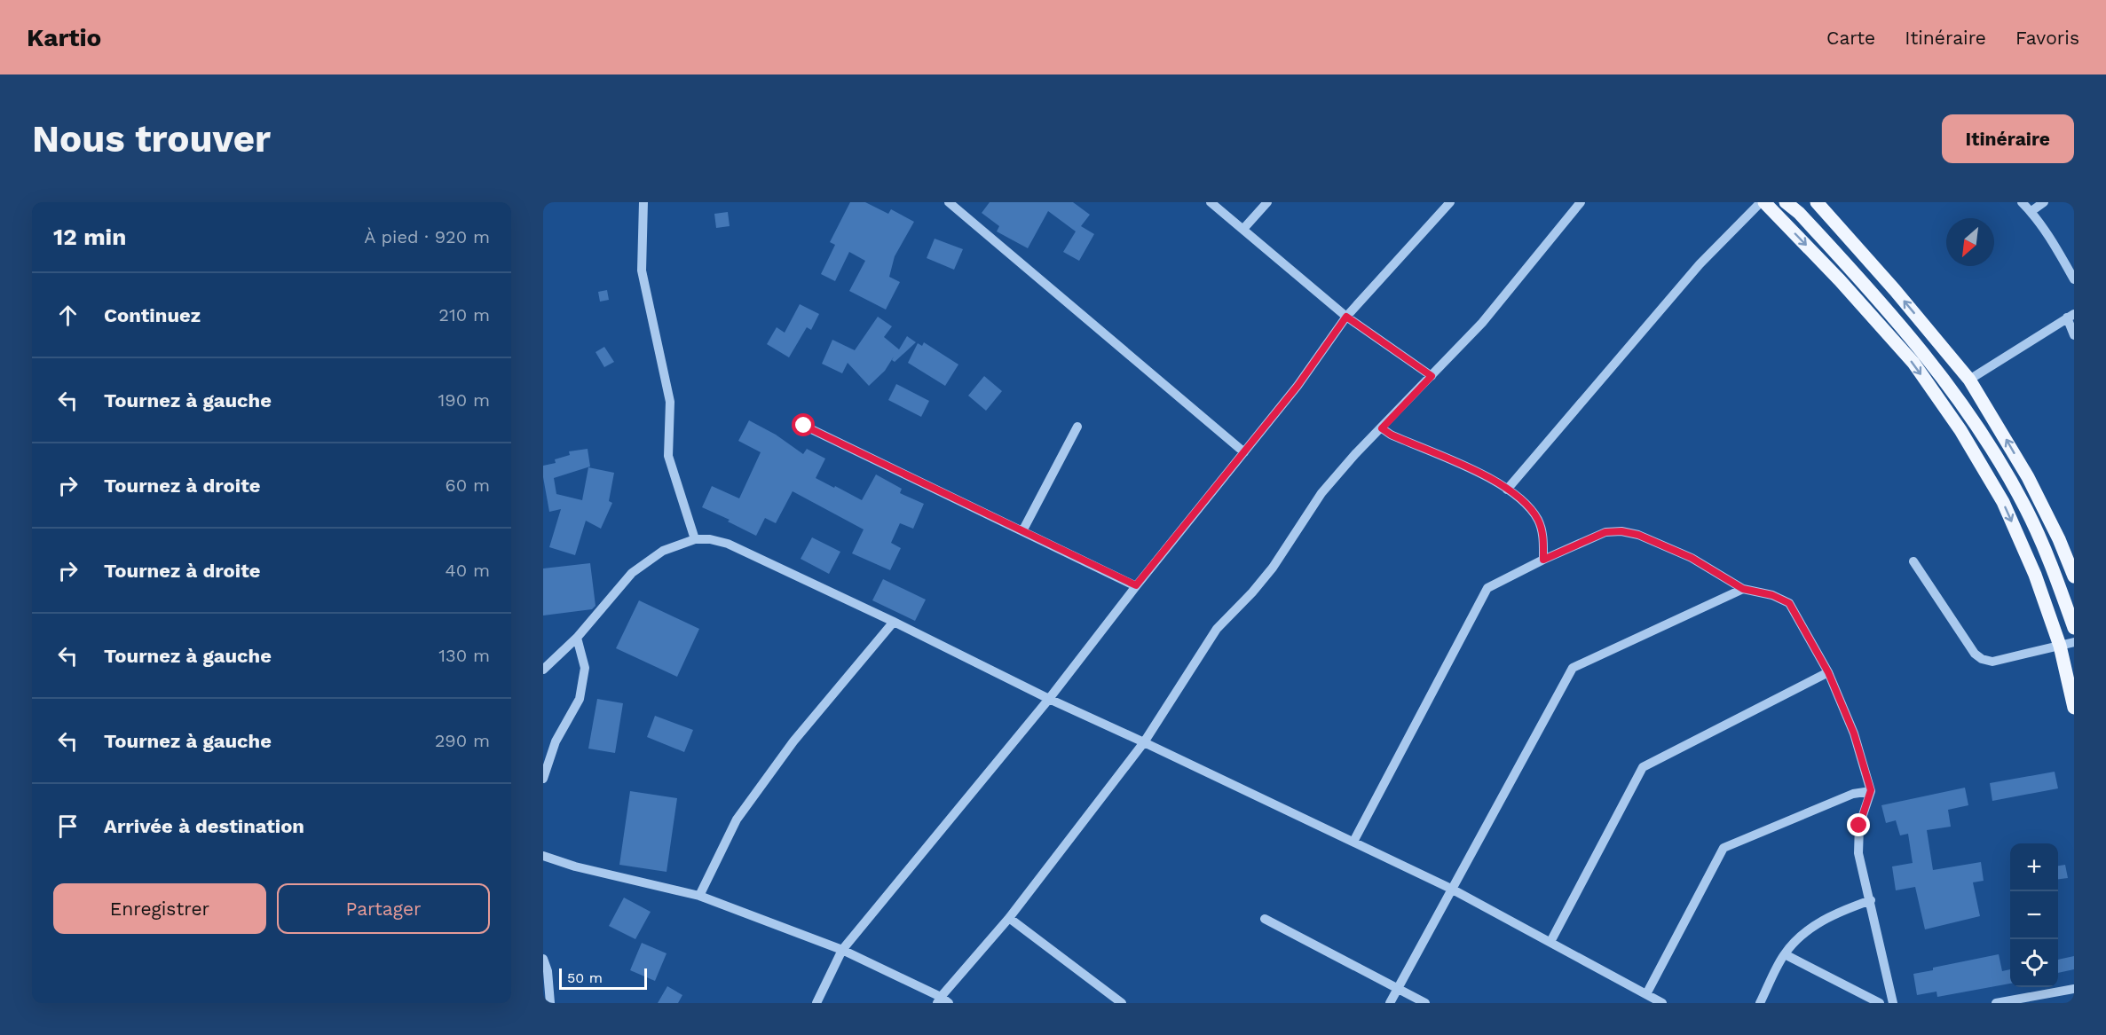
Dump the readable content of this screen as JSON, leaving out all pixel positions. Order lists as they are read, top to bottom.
{
  "scale_bar": "50 m",
  "north": "bottom left",
  "page": {
    "header": "Kartio",
    "nav": ["Carte", "Itinéraire", "Favoris"],
    "buttons": [
      "Itinéraire",
      ["Enregistrer", "Partager"]
    ],
    "title": "Nous trouver",
    "heading": ["12 min", "À pied · 920 m"],
    "list": [
      ["Continuez", "210 m"],
      ["Tournez à gauche", "190 m"],
      ["Tournez à droite", "60 m"],
      ["Tournez à droite", "40 m"],
      ["Tournez à gauche", "130 m"],
      ["Tournez à gauche", "290 m"],
      "Arrivée à destination"
    ],
    "map_buttons": ["+", "−"],
    "scale": "50 m"
  }
}
